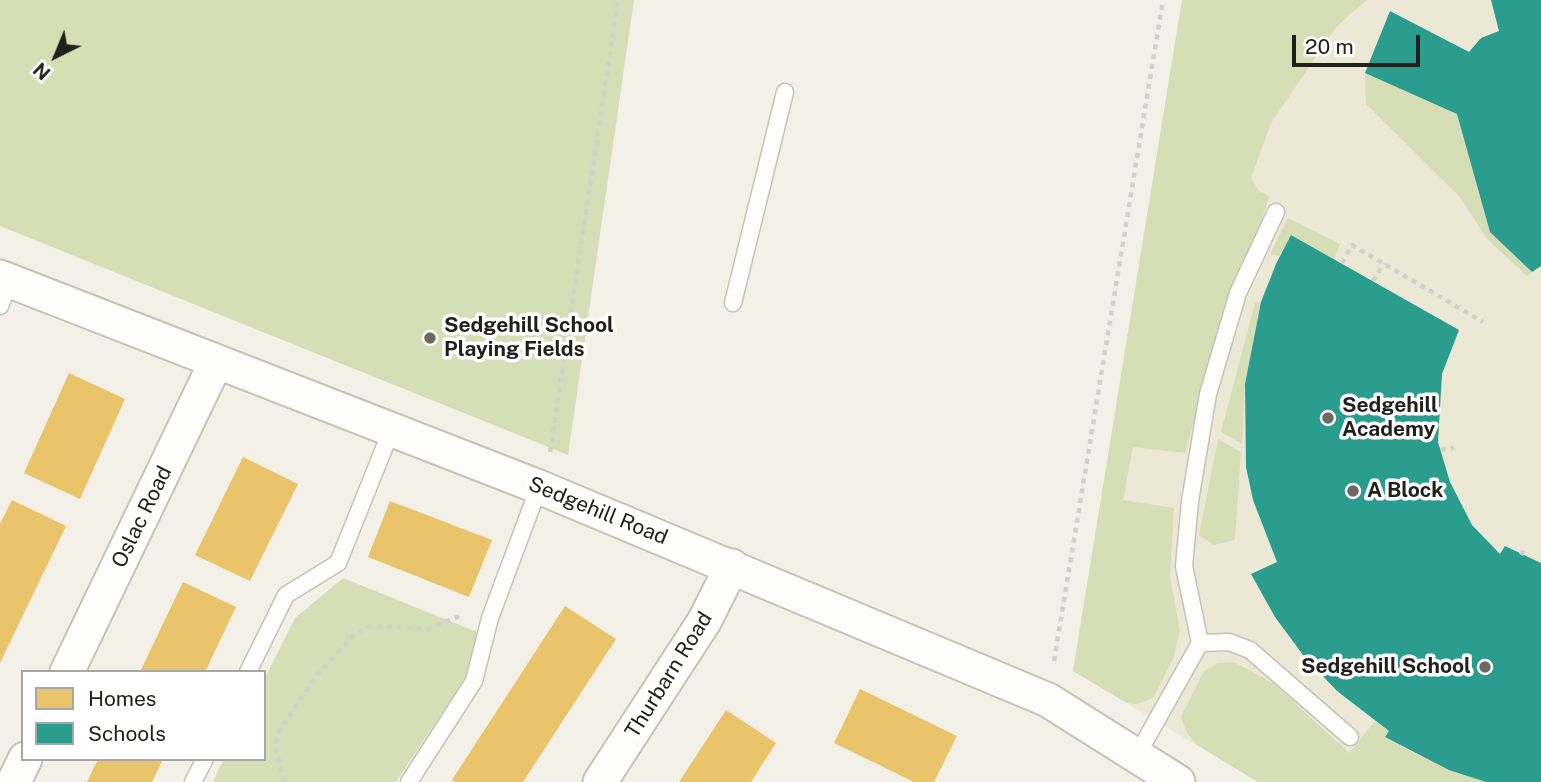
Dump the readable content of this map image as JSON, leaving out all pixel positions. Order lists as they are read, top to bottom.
{
  "streets": {
    "street": ["Sedgehill Road", "Oslac Road", "Thurbarn Road"]
  },
  "crossings": [
    ["Sedgehill Road", "Oslac Road"],
    ["Sedgehill Road", "Thurbarn Road"]
  ],
  "places": [
    "Sedgehill School Playing Fields",
    "Sedgehill Academy",
    "A Block",
    "Sedgehill School"
  ],
  "legend": ["Homes", "Schools"],
  "scale_bar": "20 m",
  "north": "bottom left"
}
